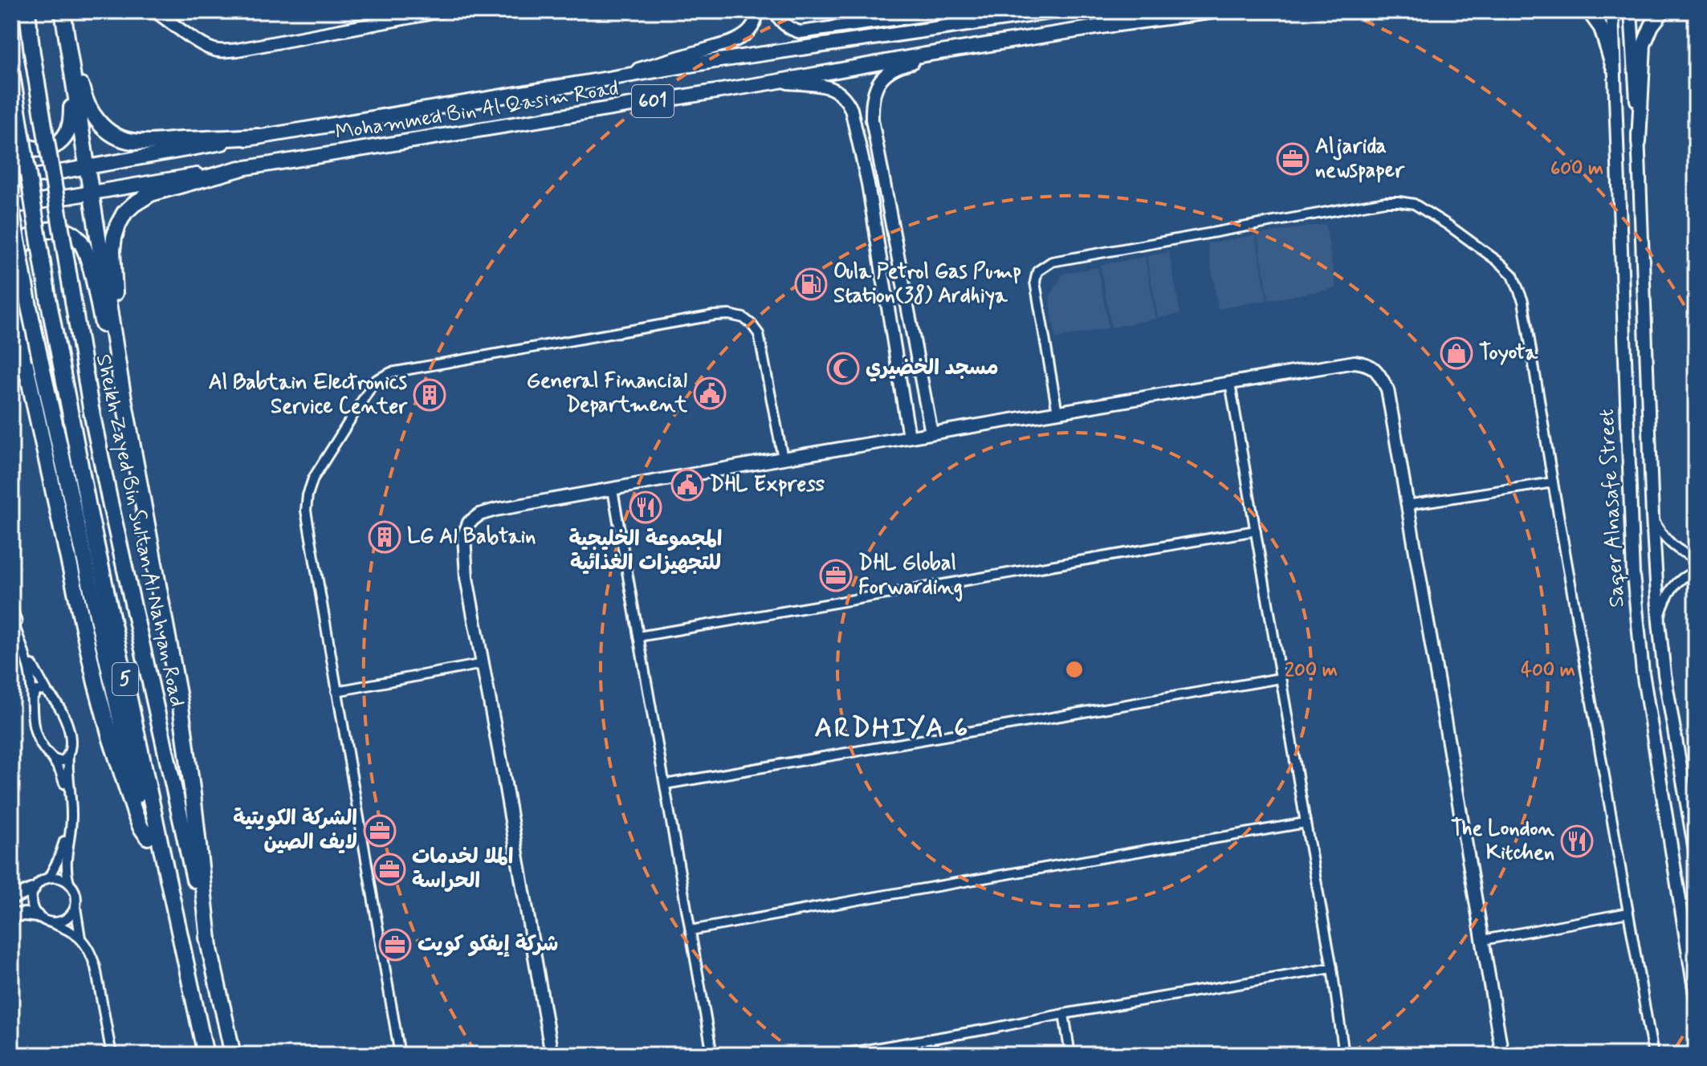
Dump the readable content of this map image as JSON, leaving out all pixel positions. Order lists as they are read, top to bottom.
{
  "streets": {
    "highway": ["Sheikh Zayed Bin Sultan Al Nahyan Road", "5"],
    "main road": ["601", "Mohammed Bin Al Qasim Road"],
    "street": ["Saqer Alnasafe Street"]
  },
  "districts": ["ARDHIYA 6"],
  "places": {
    "office": [
      "Aljarida newspaper",
      "DHL Global Forwarding",
      "الشركة الكويتية لايف الصين",
      "الملا لخدمات الحراسة",
      "شركة إيفكو كويت"
    ],
    "fuel station": ["Oula Petrol Gas Pump Station(38) Ardhiya"],
    "shop": ["Toyota"],
    "mosque": ["مسجد الخضيري"],
    "public building": ["General Financial Department", "DHL Express"],
    "building": ["Al Babtain Electronics Service Center", "LG Al Babtain"],
    "restaurant": ["المجموعة الخليجية للتجهيزات الغذائية", "The London Kitchen"]
  },
  "rings": ["600 m", "200 m", "400 m"]
}
